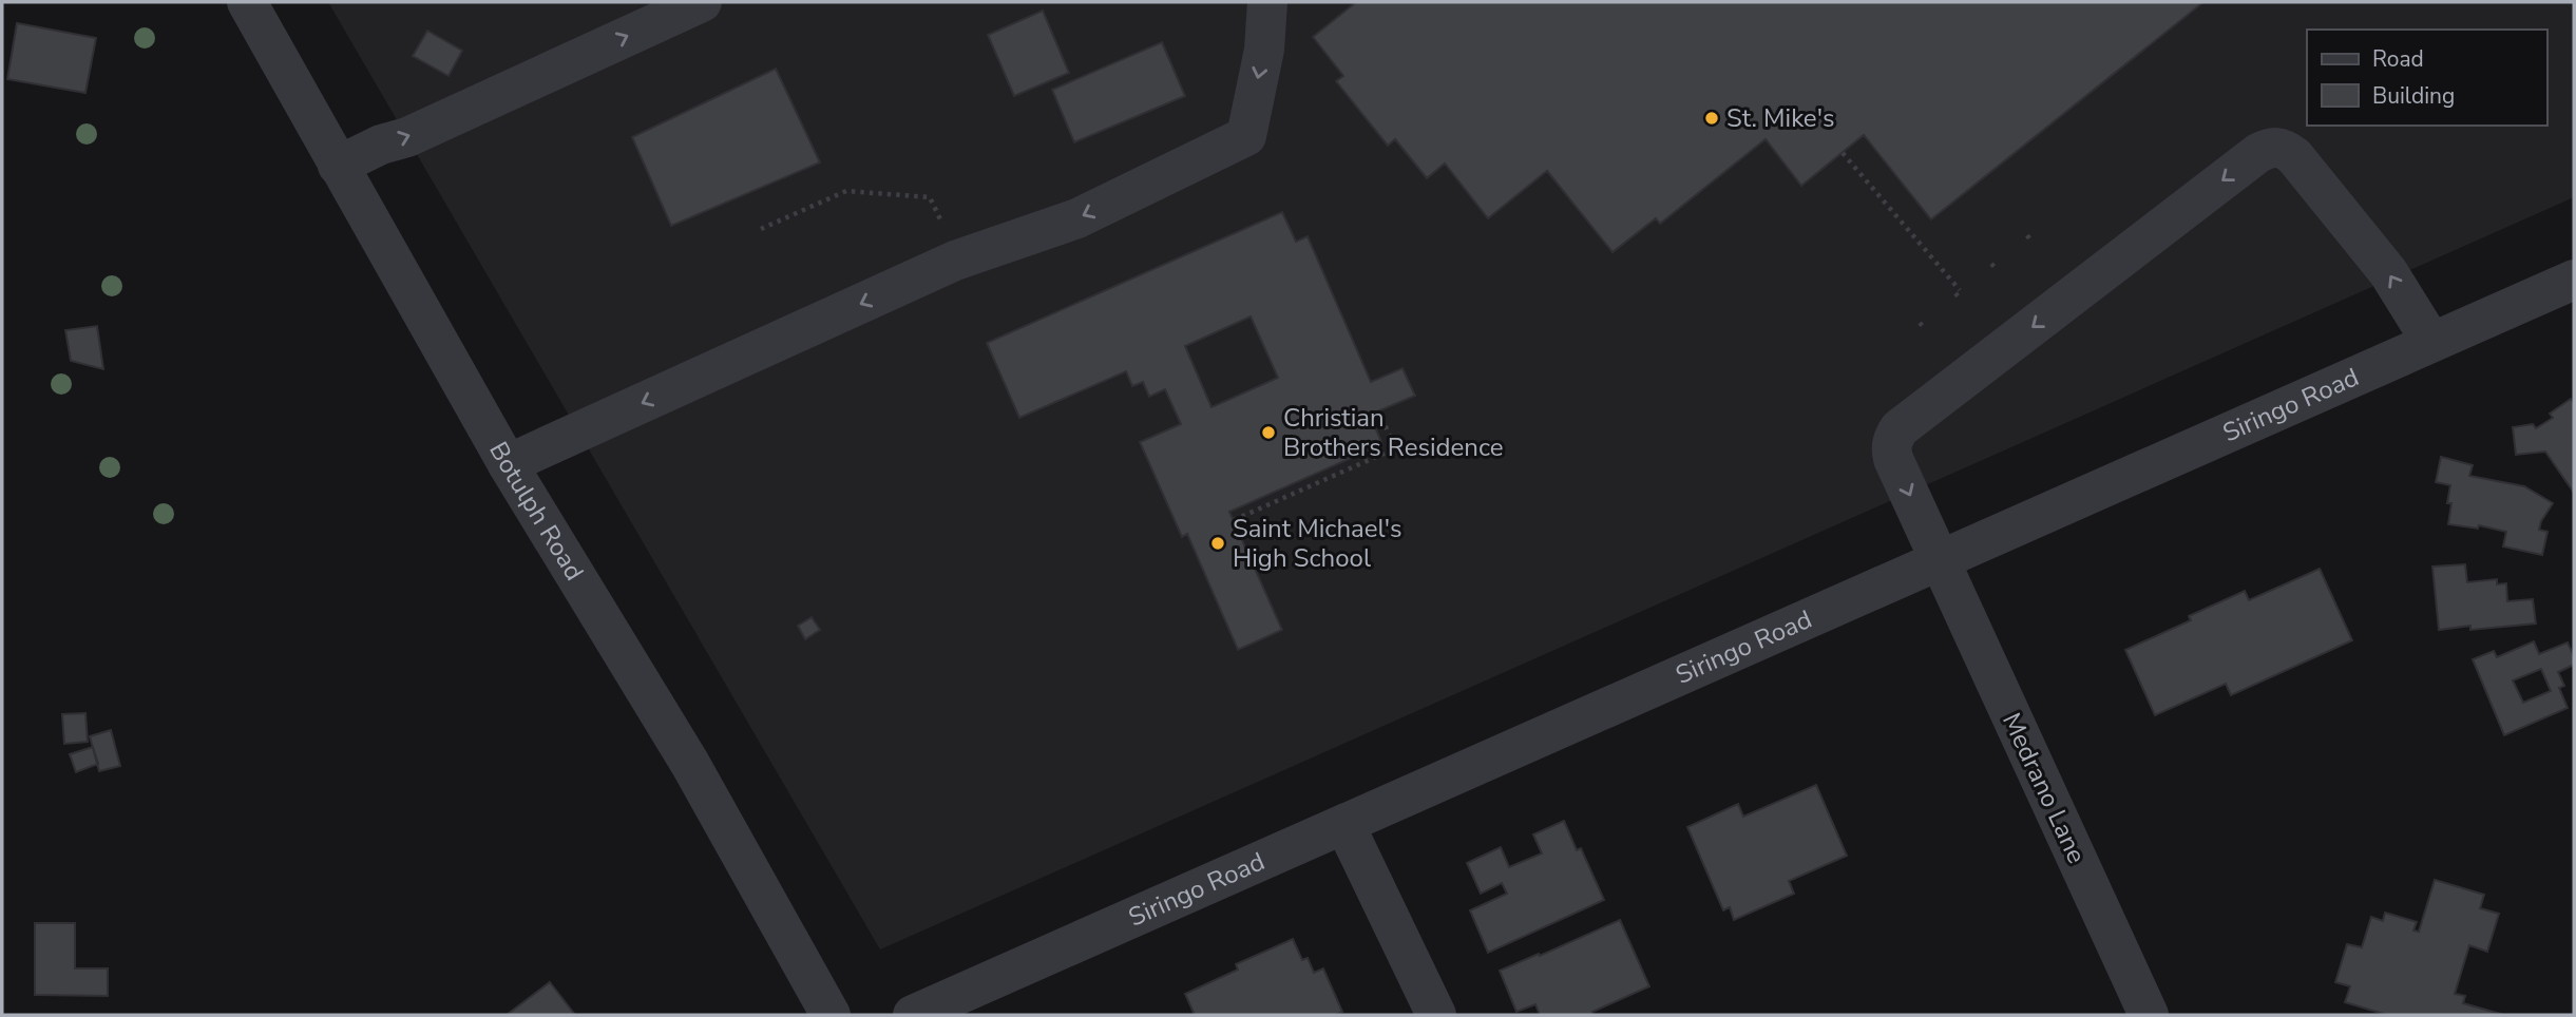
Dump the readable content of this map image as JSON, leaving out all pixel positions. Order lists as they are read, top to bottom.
{
  "streets": {
    "street": ["Siringo Road", "Botulph Road", "Medrano Lane"]
  },
  "crossings": [
    ["Siringo Road", "Medrano Lane"]
  ],
  "places": ["St. Mike's", "Christian Brothers Residence", "Saint Michael's High School"],
  "legend": ["Road", "Building"]
}
